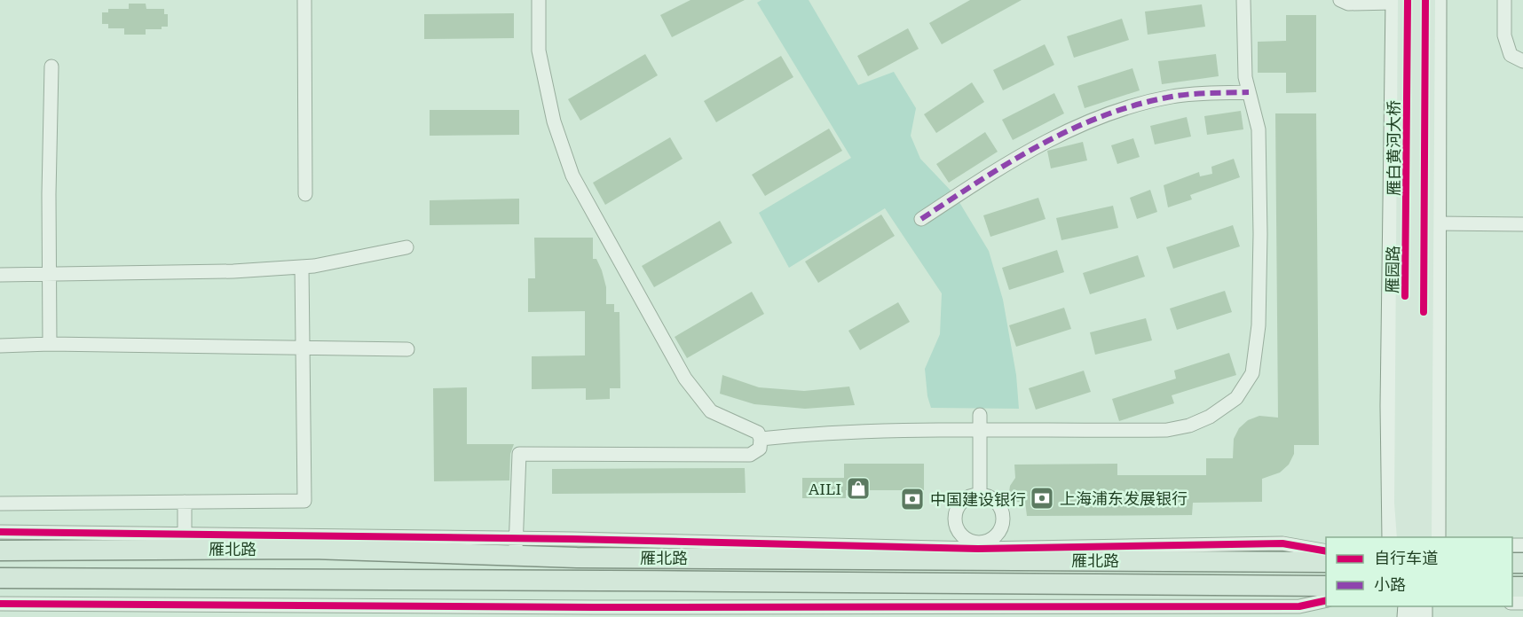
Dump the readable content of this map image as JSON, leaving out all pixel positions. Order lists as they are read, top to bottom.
{
  "streets": {
    "main road": ["雁白黄河大桥", "雁园路", "雁北路"]
  },
  "crossings": [
    ["雁白黄河大桥", "雁园路"]
  ],
  "places": {
    "shop": ["AILI"],
    "bank": ["上海浦东发展银行", "中国建设银行"]
  },
  "legend": ["自行车道", "小路"]
}
